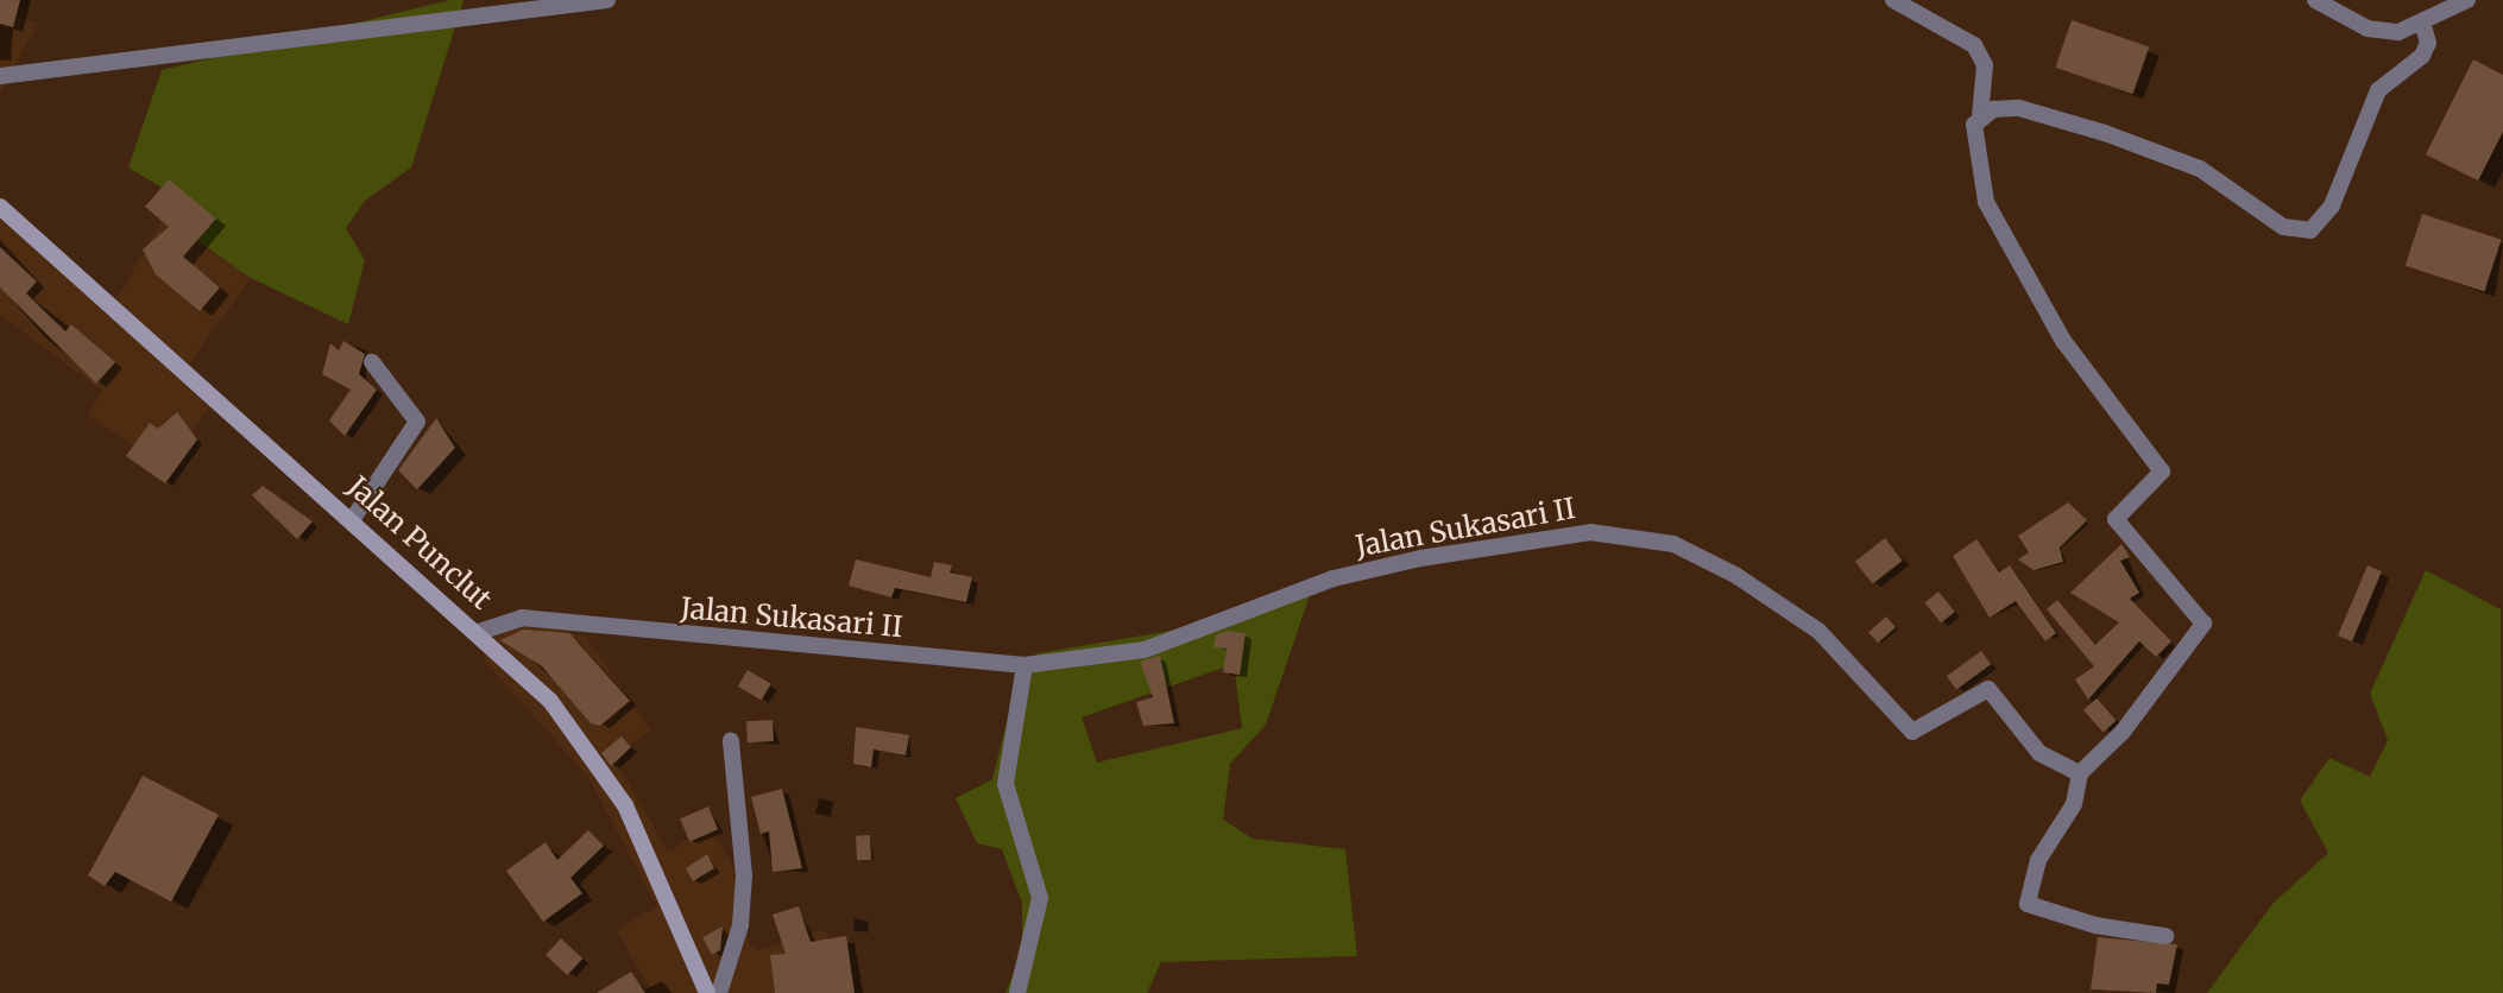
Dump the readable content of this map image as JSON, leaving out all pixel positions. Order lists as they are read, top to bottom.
{
  "streets": {
    "main road": ["Jalan Punclut"],
    "street": ["Jalan Sukasari II"]
  },
  "crossings": [
    ["Jalan Sukasari II", "Jalan Punclut"]
  ]
}
